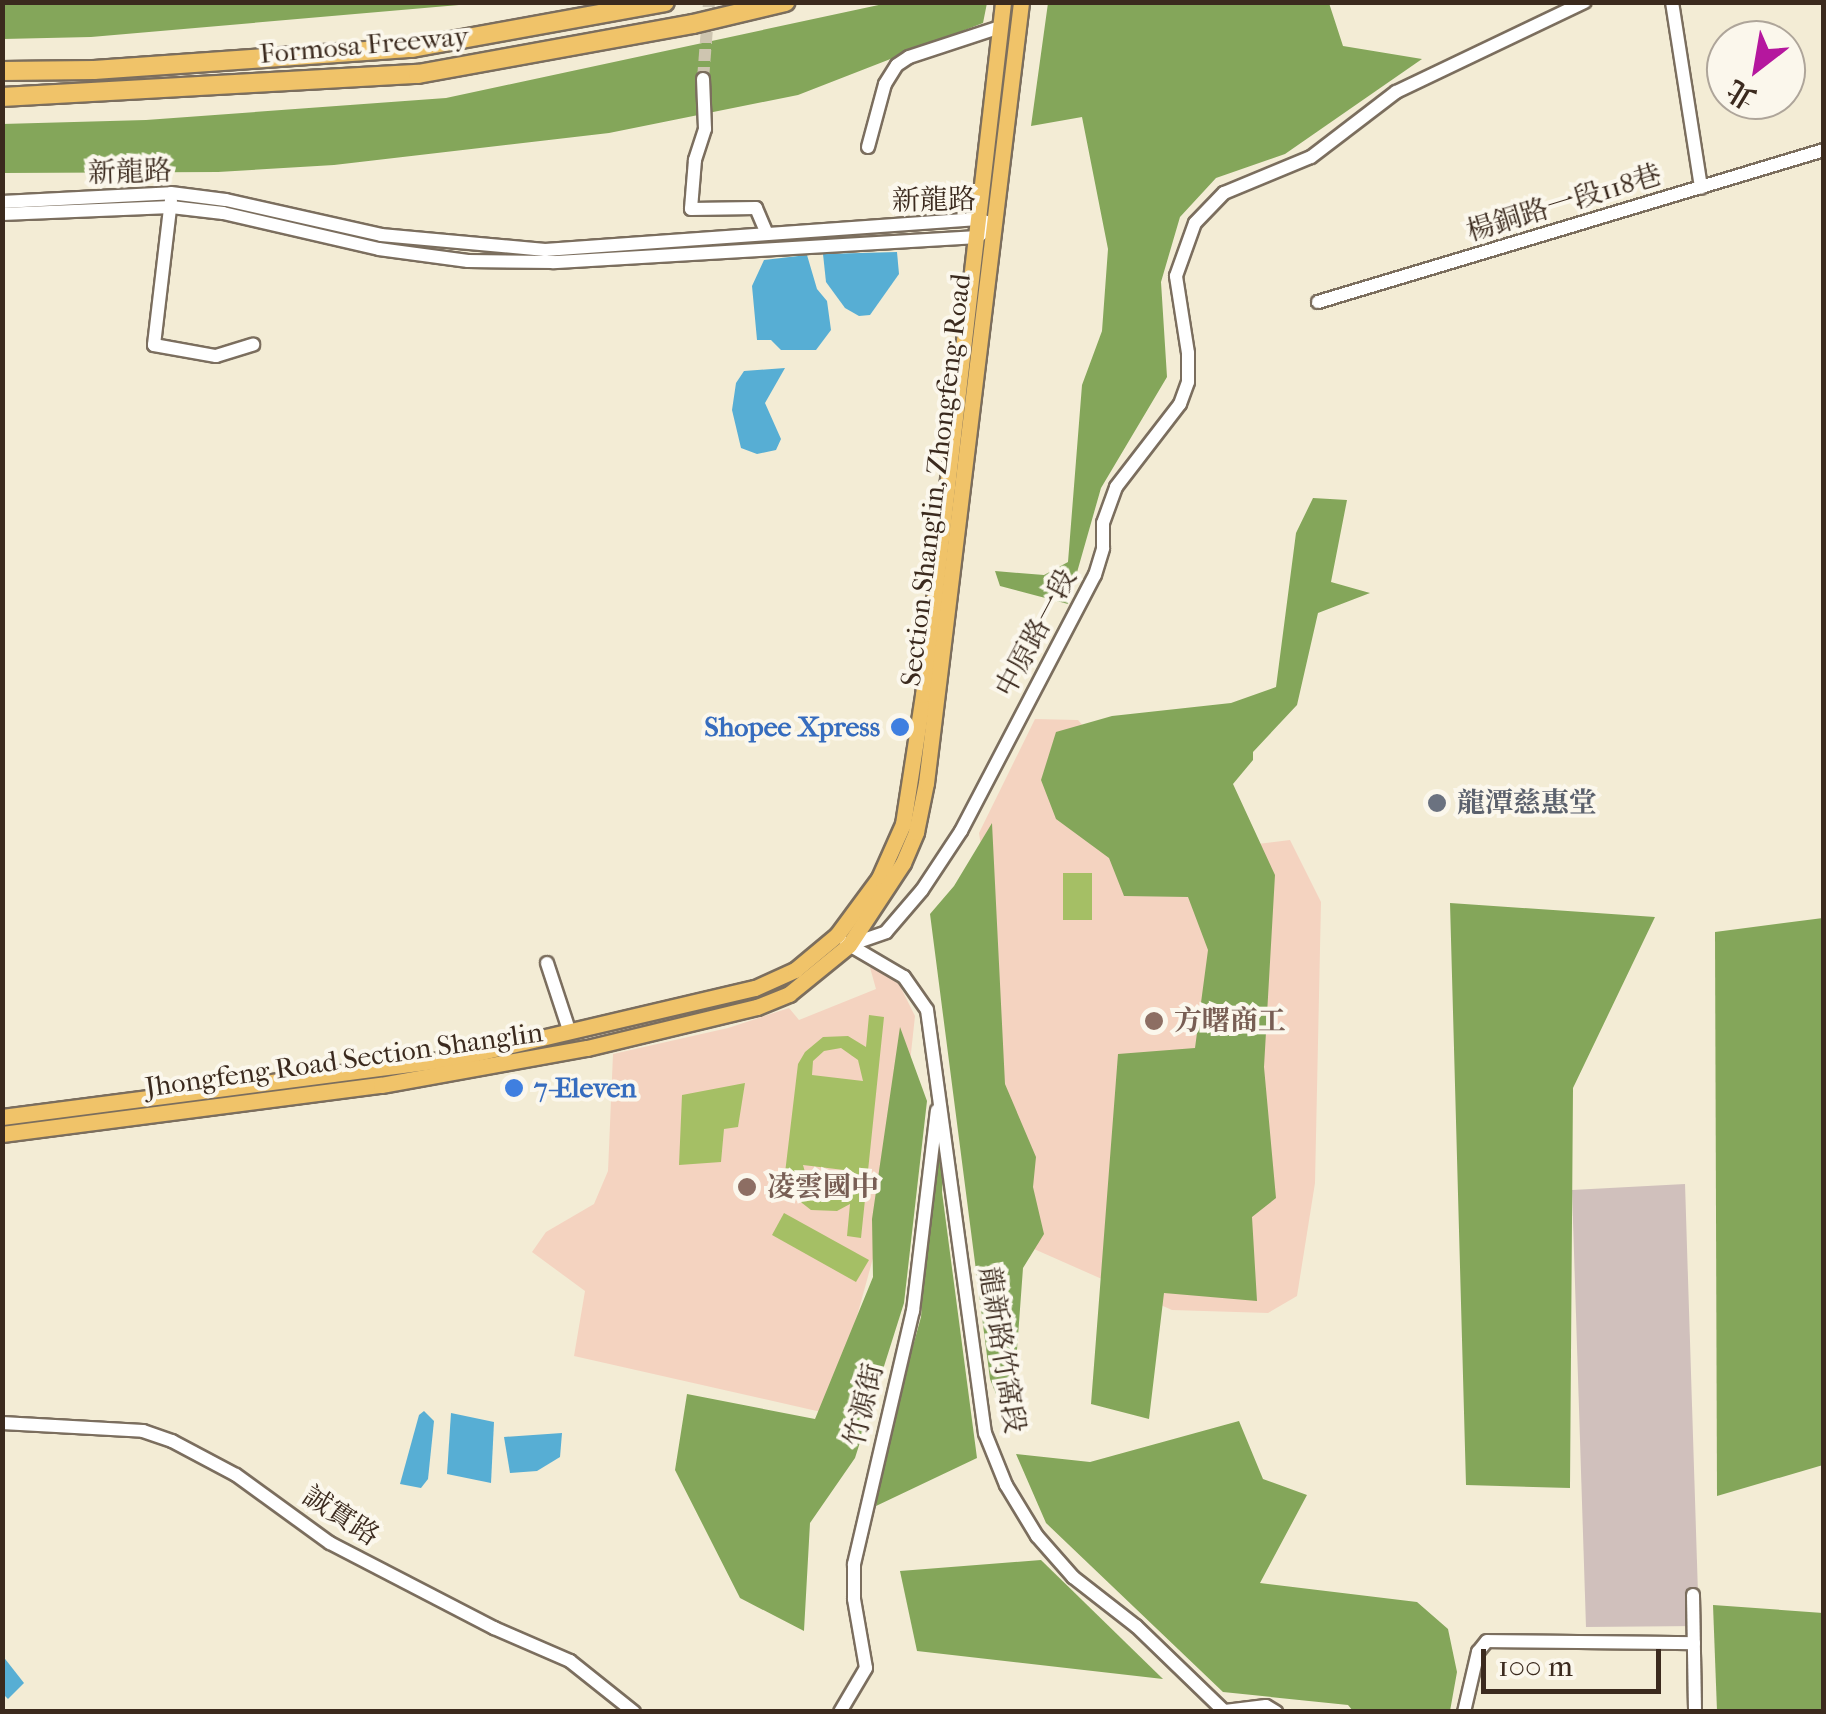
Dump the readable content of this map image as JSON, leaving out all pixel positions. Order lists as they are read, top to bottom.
{
  "streets": {
    "highway": ["Formosa Freeway"],
    "main road": ["Section Shanglin, Zhongfeng Road", "Jhongfeng Road Section Shanglin"],
    "street": [
      "新龍路",
      "楊銅路一段118巷",
      "中原路一段",
      "龍新路竹窩段",
      "竹源街",
      "誠實路"
    ]
  },
  "crossings": [
    ["新龍路", "Section Shanglin, Zhongfeng Road"],
    ["Section Shanglin, Zhongfeng Road", "中原路一段"],
    ["Section Shanglin, Zhongfeng Road", "Jhongfeng Road Section Shanglin"],
    ["Section Shanglin, Zhongfeng Road", "龍新路竹窩段"],
    ["中原路一段", "Jhongfeng Road Section Shanglin"],
    ["中原路一段", "龍新路竹窩段"],
    ["Jhongfeng Road Section Shanglin", "龍新路竹窩段"],
    ["龍新路竹窩段", "竹源街"]
  ],
  "places": [
    "Shopee Xpress",
    "龍潭慈惠堂",
    "方曙商工",
    "7-Eleven",
    "凌雲國中"
  ],
  "scale_bar": "100 m",
  "north": "bottom left"
}
